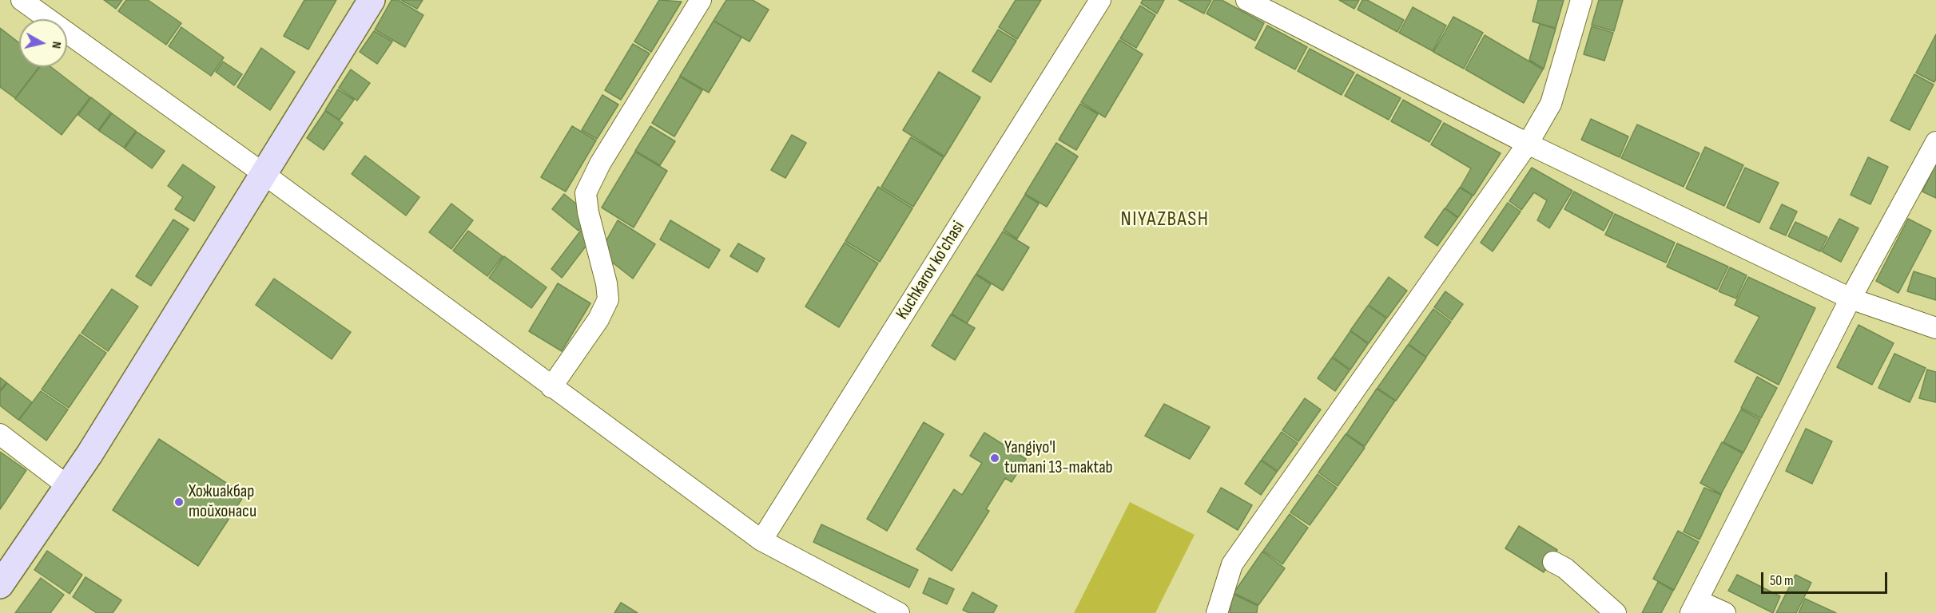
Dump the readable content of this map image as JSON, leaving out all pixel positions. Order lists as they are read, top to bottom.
{
  "streets": {
    "street": ["Kuchkarov ko'chasi"]
  },
  "districts": ["NIYAZBASH"],
  "places": ["Yangiyo'l tumani 13-maktab", "Хожиакбар тойхонаси"],
  "scale_bar": "50 m",
  "north": "right"
}
